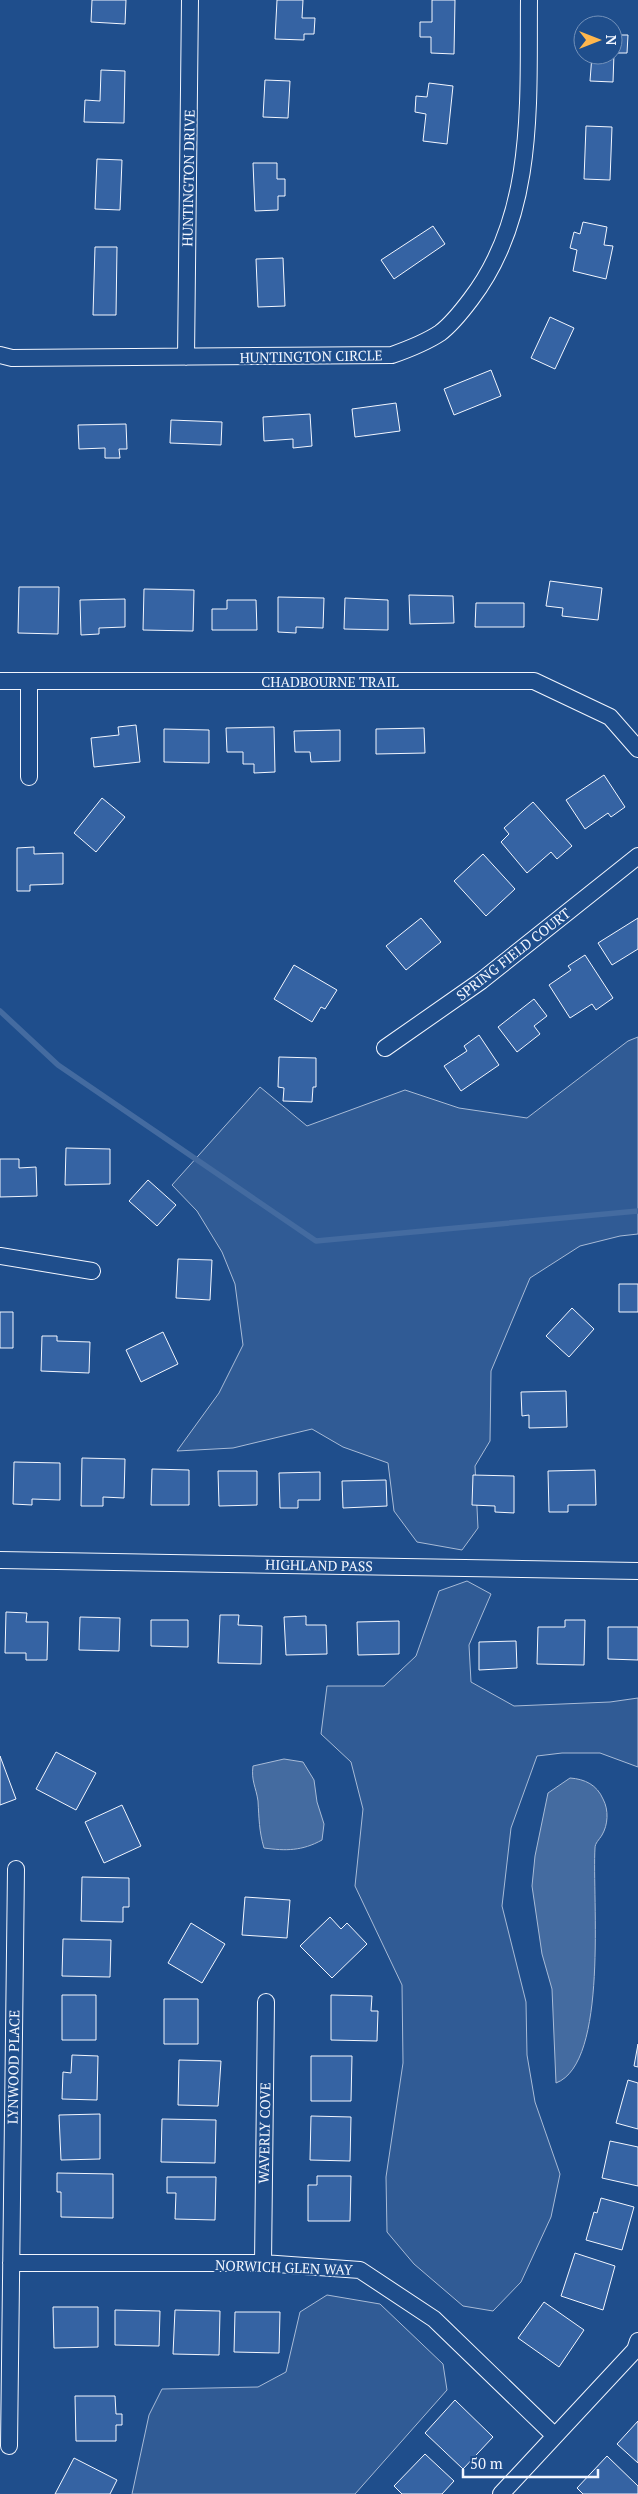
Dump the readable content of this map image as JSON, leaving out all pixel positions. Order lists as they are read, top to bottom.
{
  "streets": {
    "street": [
      "HUNTINGTON DRIVE",
      "HUNTINGTON CIRCLE",
      "CHADBOURNE TRAIL",
      "SPRING FIELD COURT",
      "HIGHLAND PASS",
      "LYNWOOD PLACE",
      "WAVERLY COVE",
      "NORWICH GLEN WAY"
    ]
  },
  "crossings": [
    ["HUNTINGTON DRIVE", "HUNTINGTON CIRCLE"],
    ["LYNWOOD PLACE", "NORWICH GLEN WAY"],
    ["WAVERLY COVE", "NORWICH GLEN WAY"]
  ],
  "scale_bar": "50 m",
  "north": "right"
}
